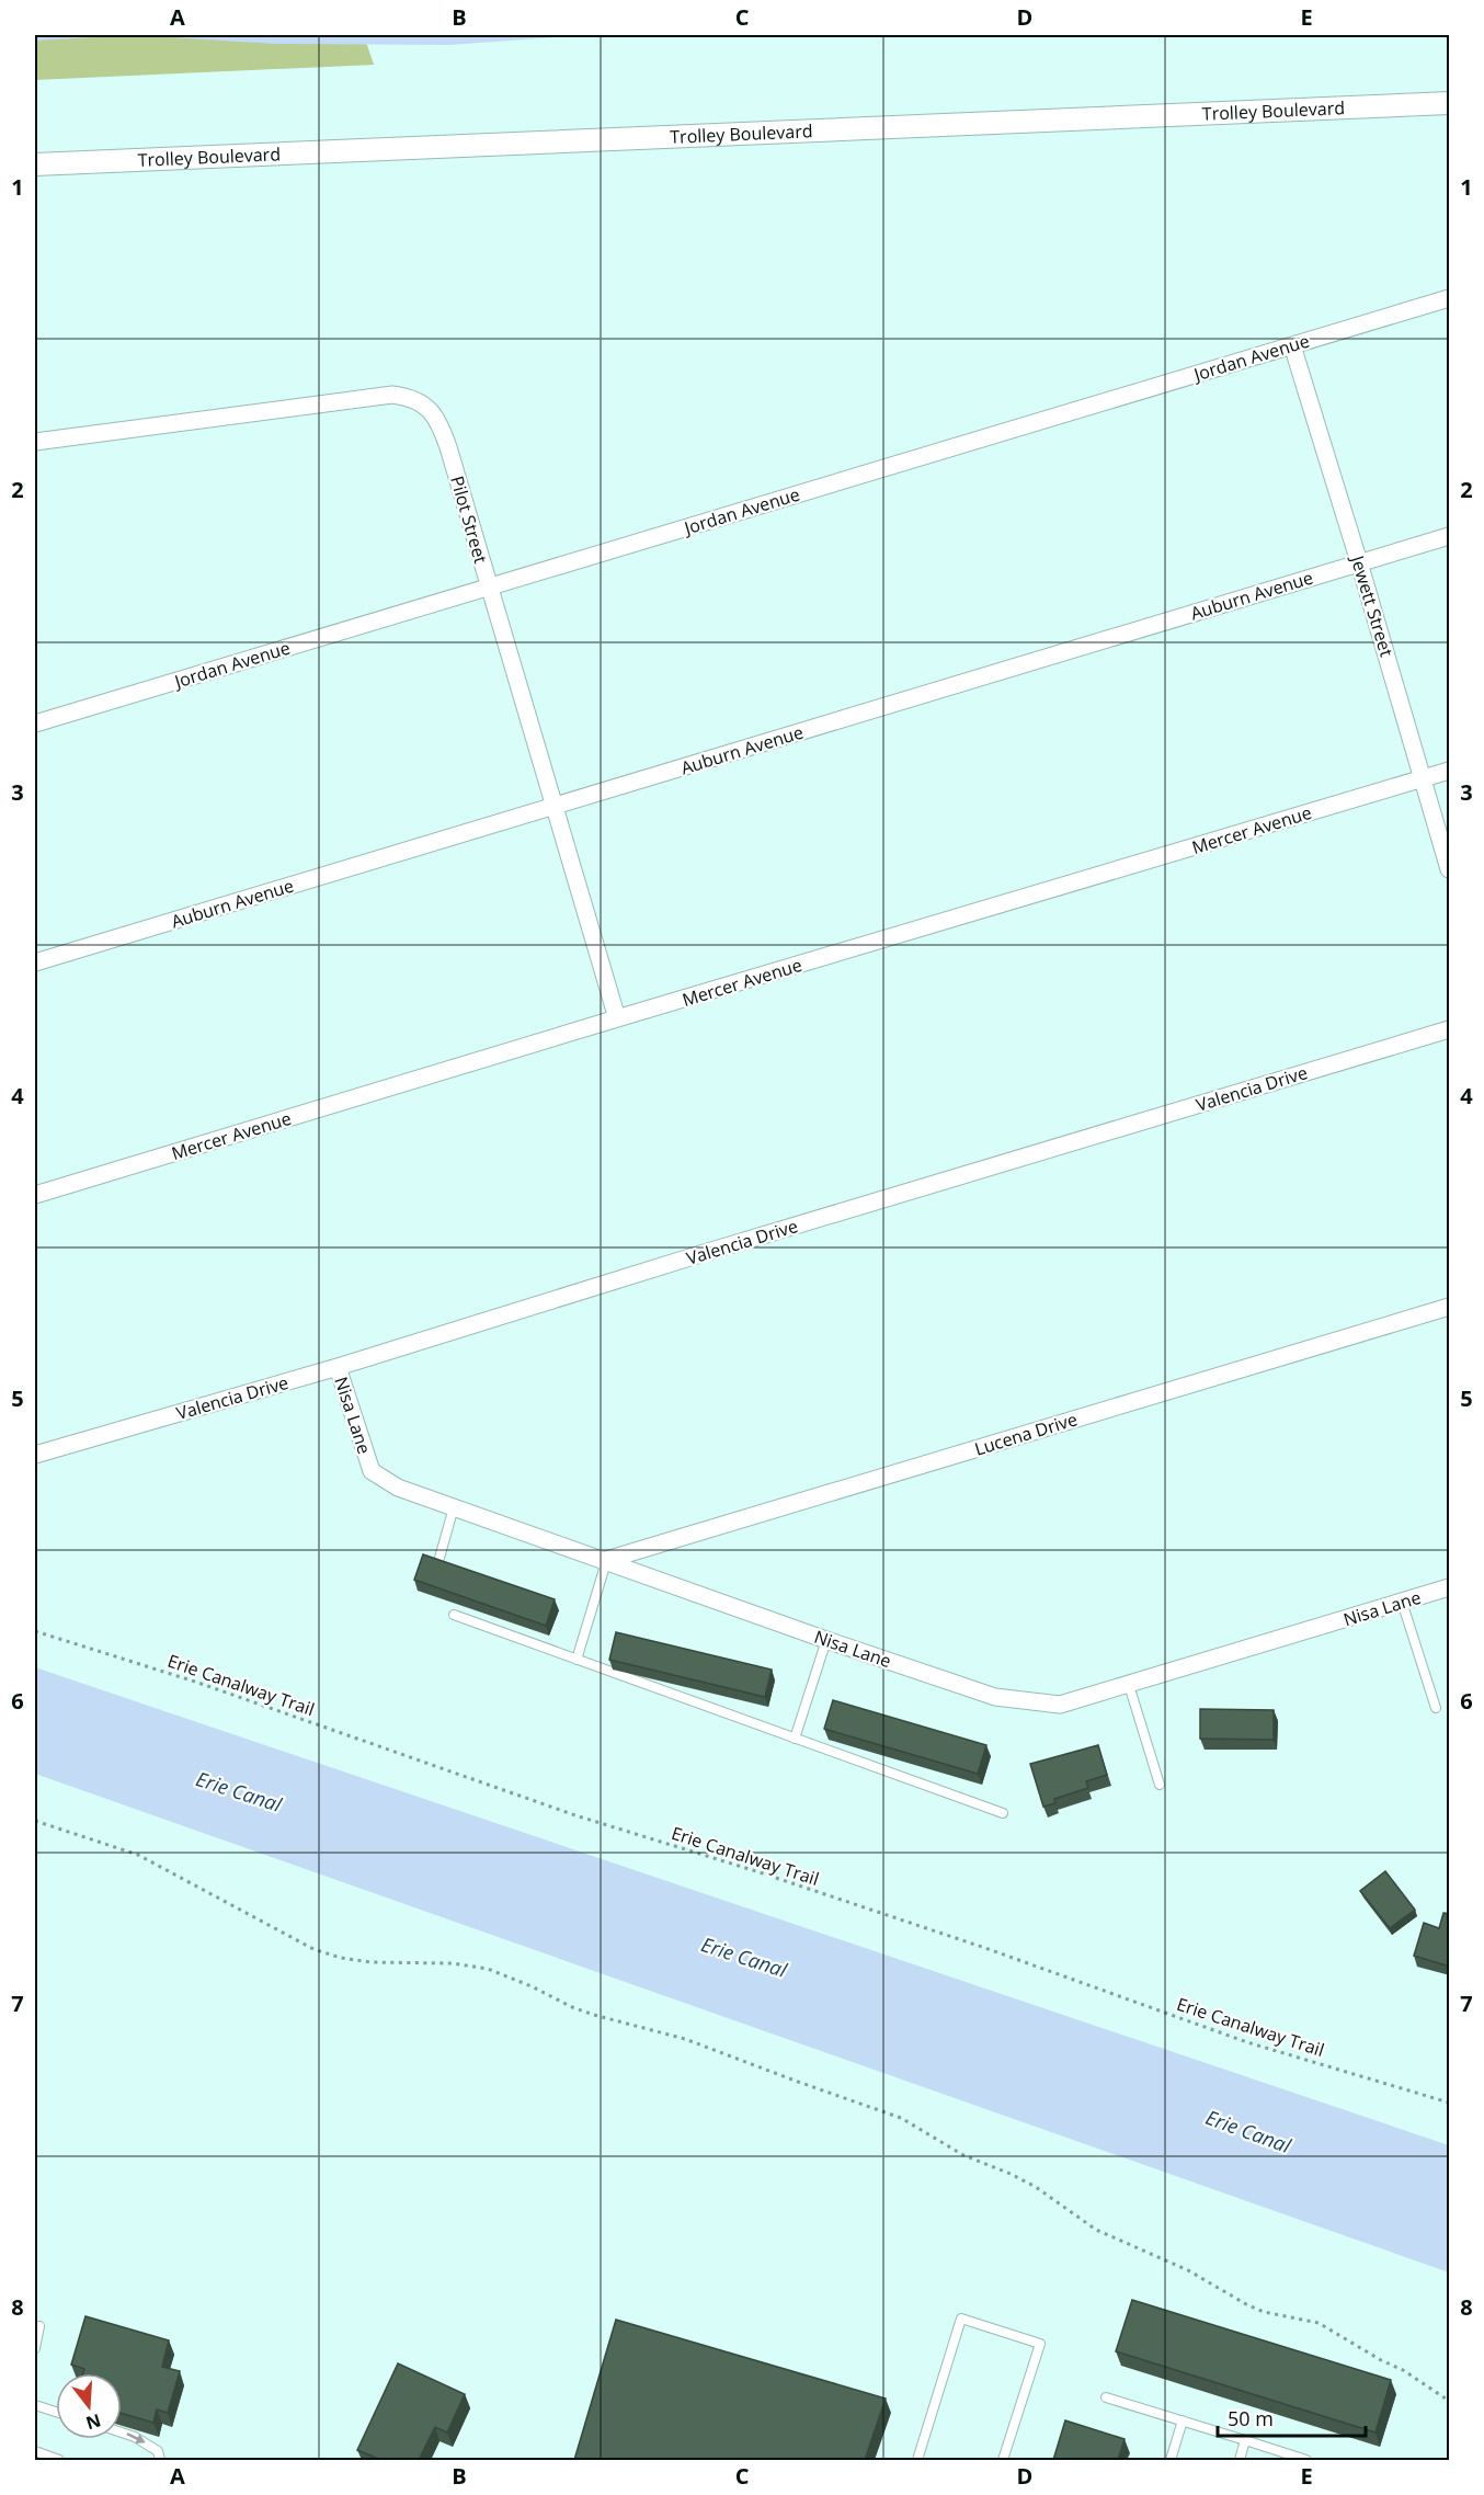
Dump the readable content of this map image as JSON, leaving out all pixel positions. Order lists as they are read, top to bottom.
{
  "streets": {
    "street": [
      "Trolley Boulevard",
      "Jordan Avenue",
      "Pilot Street",
      "Auburn Avenue",
      "Jewett Street",
      "Mercer Avenue",
      "Valencia Drive",
      "Nisa Lane",
      "Lucena Drive"
    ],
    "path": ["Erie Canalway Trail"]
  },
  "crossings": [
    ["Jordan Avenue", "Pilot Street"],
    ["Jordan Avenue", "Jewett Street"],
    ["Pilot Street", "Auburn Avenue"],
    ["Pilot Street", "Mercer Avenue"],
    ["Auburn Avenue", "Jewett Street"],
    ["Jewett Street", "Mercer Avenue"],
    ["Valencia Drive", "Nisa Lane"],
    ["Nisa Lane", "Lucena Drive"]
  ],
  "water": ["Erie Canal"],
  "scale_bar": "50 m",
  "north": "bottom",
  "grid": {
    "columns": [
      "A",
      "B",
      "C",
      "D",
      "E"
    ],
    "rows": [
      "1",
      "2",
      "3",
      "4",
      "5",
      "6",
      "7",
      "8"
    ]
  }
}
